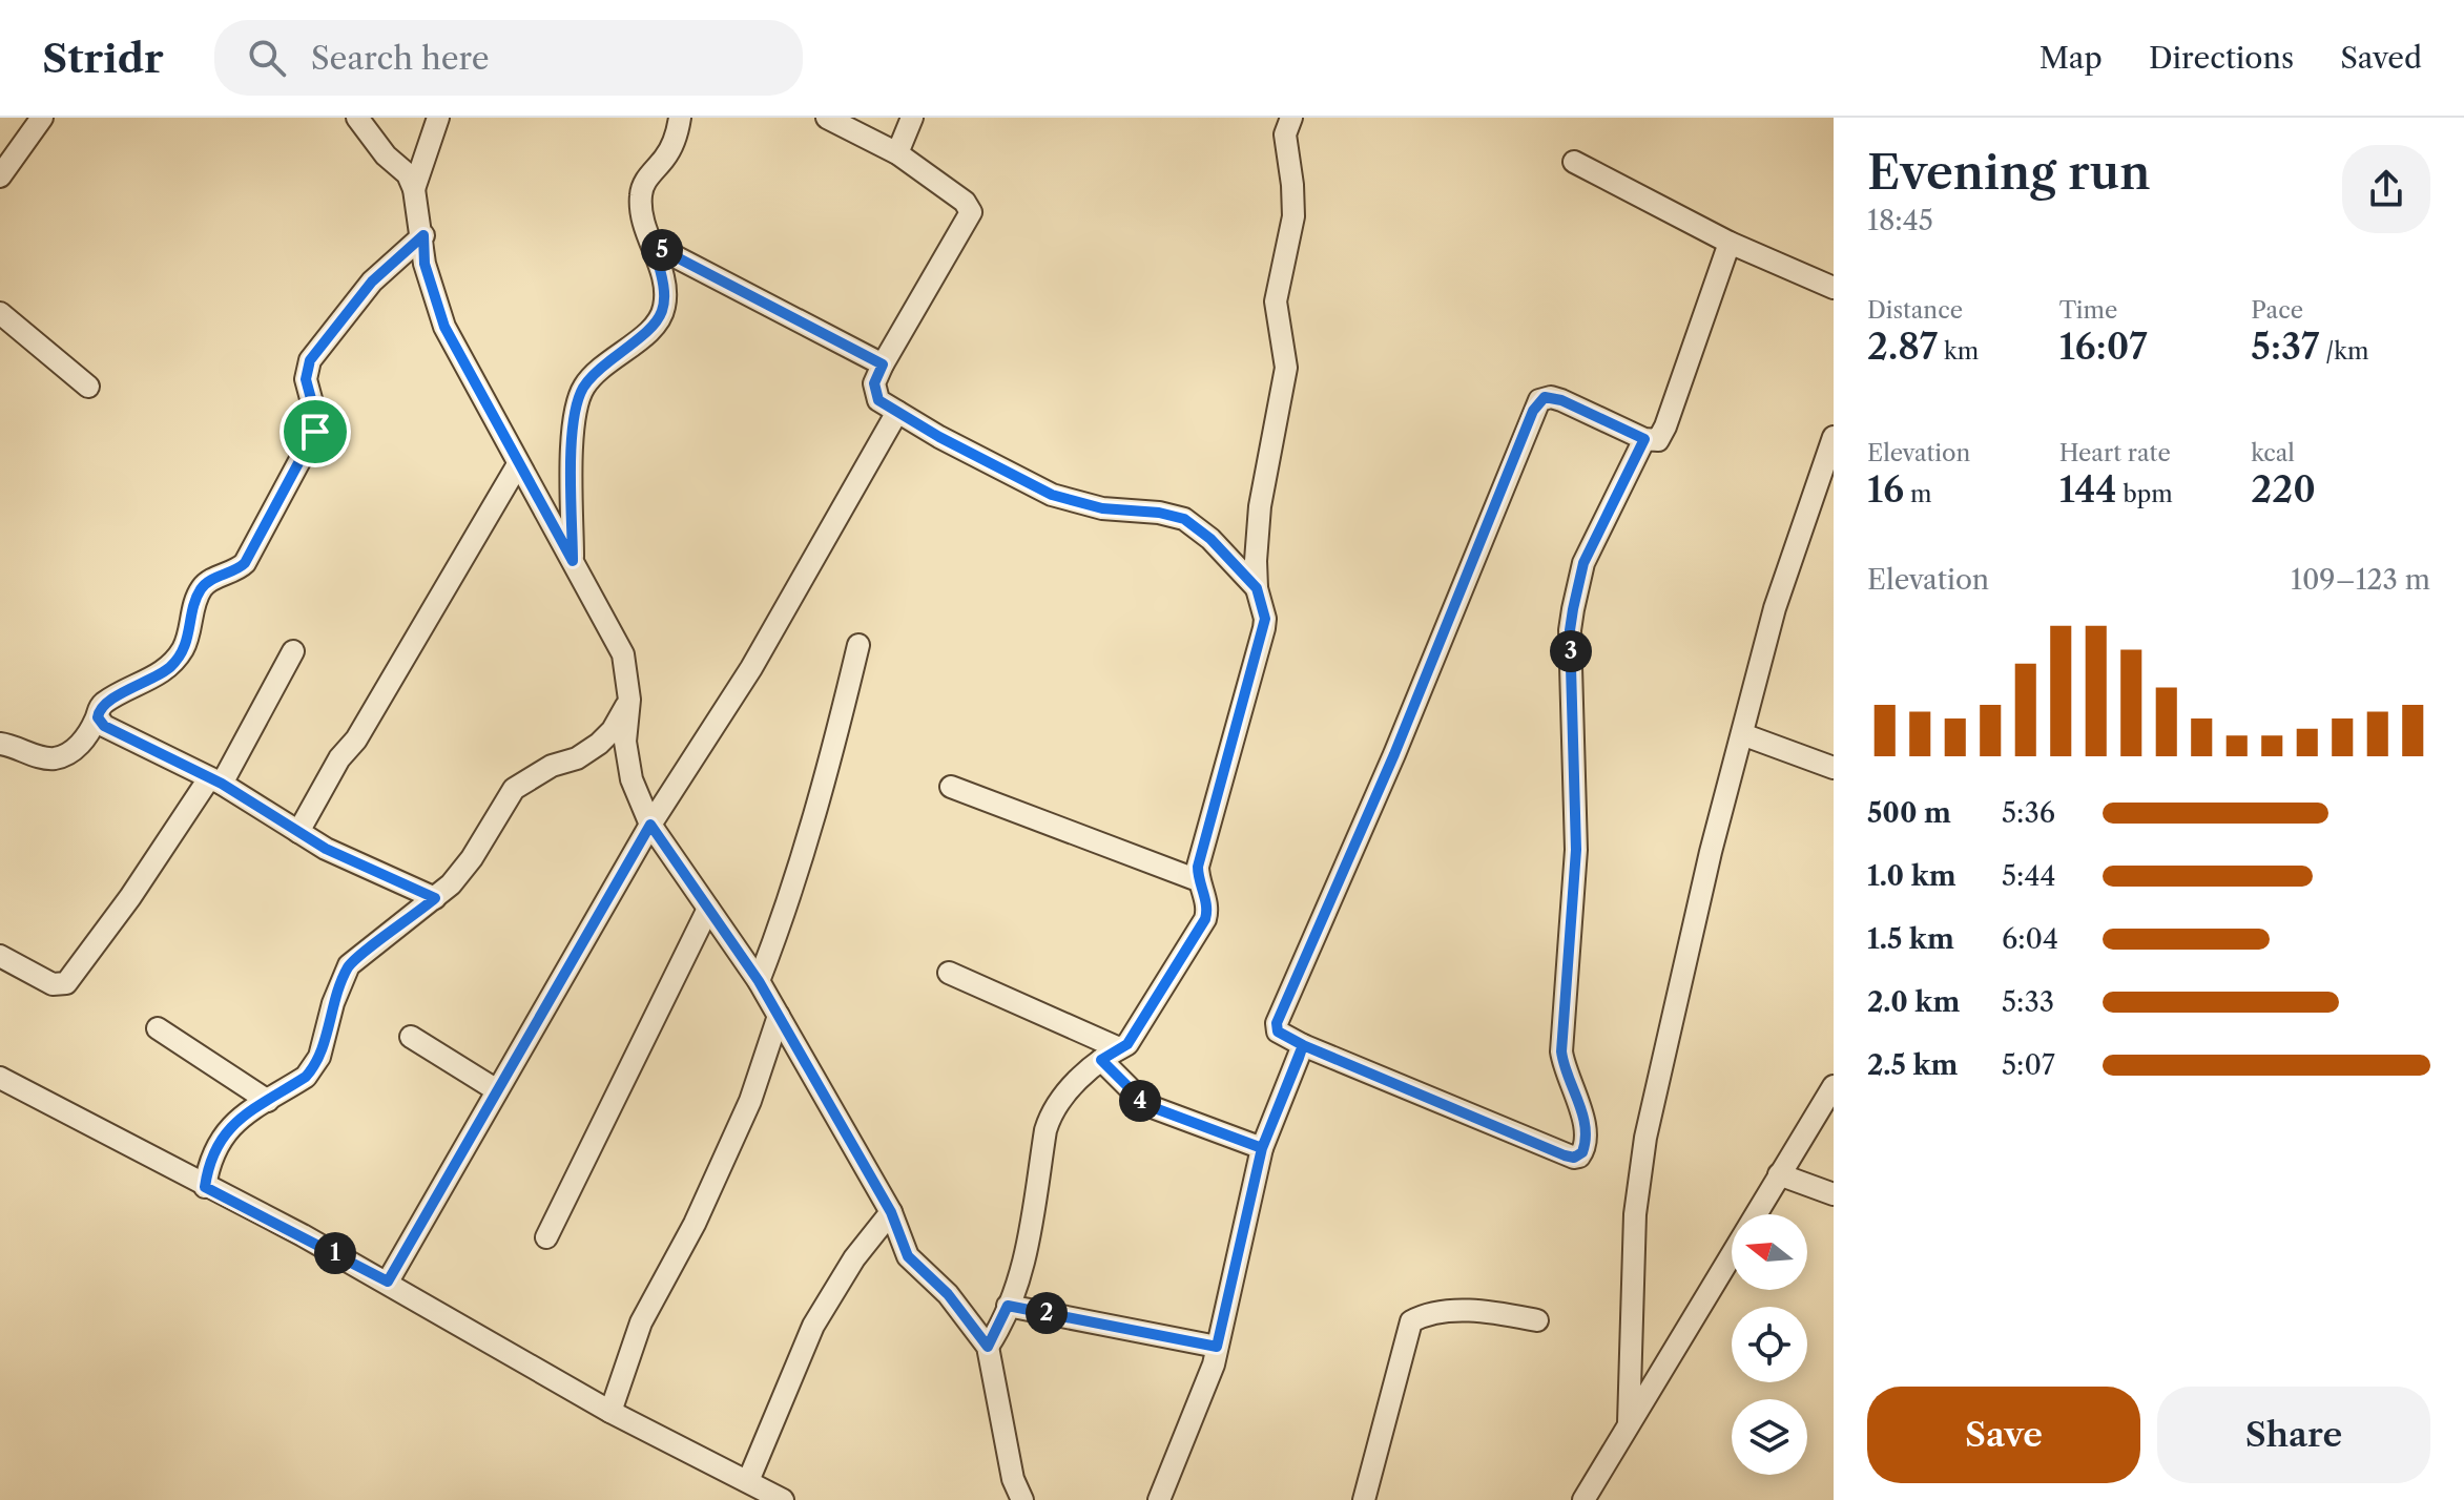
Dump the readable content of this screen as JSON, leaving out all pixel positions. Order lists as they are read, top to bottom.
{
  "north": "left",
  "page": {
    "header": "Stridr",
    "search": "Search here",
    "nav": ["Map", "Directions", "Saved"],
    "heading": ["Evening run", "18:45"],
    "pins": [
      "5",
      "3",
      "4",
      "1",
      "2"
    ],
    "stats": [
      ["Distance", "2.87 km"],
      ["Time", "16:07"],
      ["Pace", "5:37 /km"],
      ["Elevation", "16 m"],
      ["Heart rate", "144 bpm"],
      ["kcal", "220"]
    ],
    "chart": ["Elevation", "109–123 m"],
    "list": [
      {
        "name": "500 m",
        "note": "5:36"
      },
      {
        "name": "1.0 km",
        "note": "5:44"
      },
      {
        "name": "1.5 km",
        "note": "6:04"
      },
      {
        "name": "2.0 km",
        "note": "5:33"
      },
      {
        "name": "2.5 km",
        "note": "5:07"
      }
    ],
    "buttons": ["Save", "Share"]
  }
}
